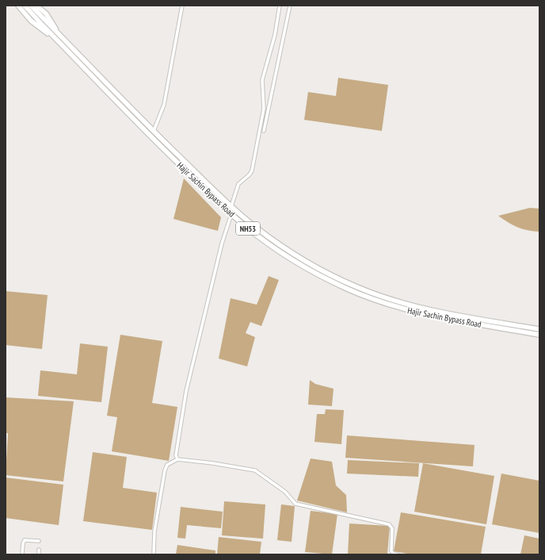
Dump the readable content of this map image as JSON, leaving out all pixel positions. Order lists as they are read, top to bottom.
{
  "streets": {
    "highway": ["Hajir Sachin Bypass Road", "NH53"]
  }
}
